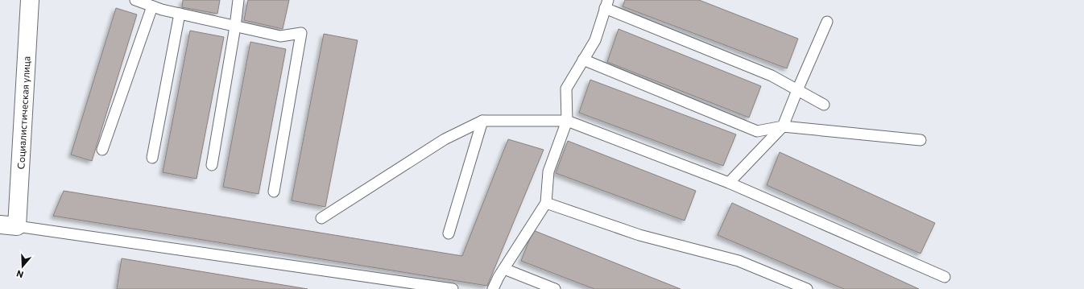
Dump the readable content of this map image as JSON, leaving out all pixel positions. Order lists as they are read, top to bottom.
{
  "streets": {
    "street": ["Социалистическая улица"]
  },
  "north": "bottom"
}
